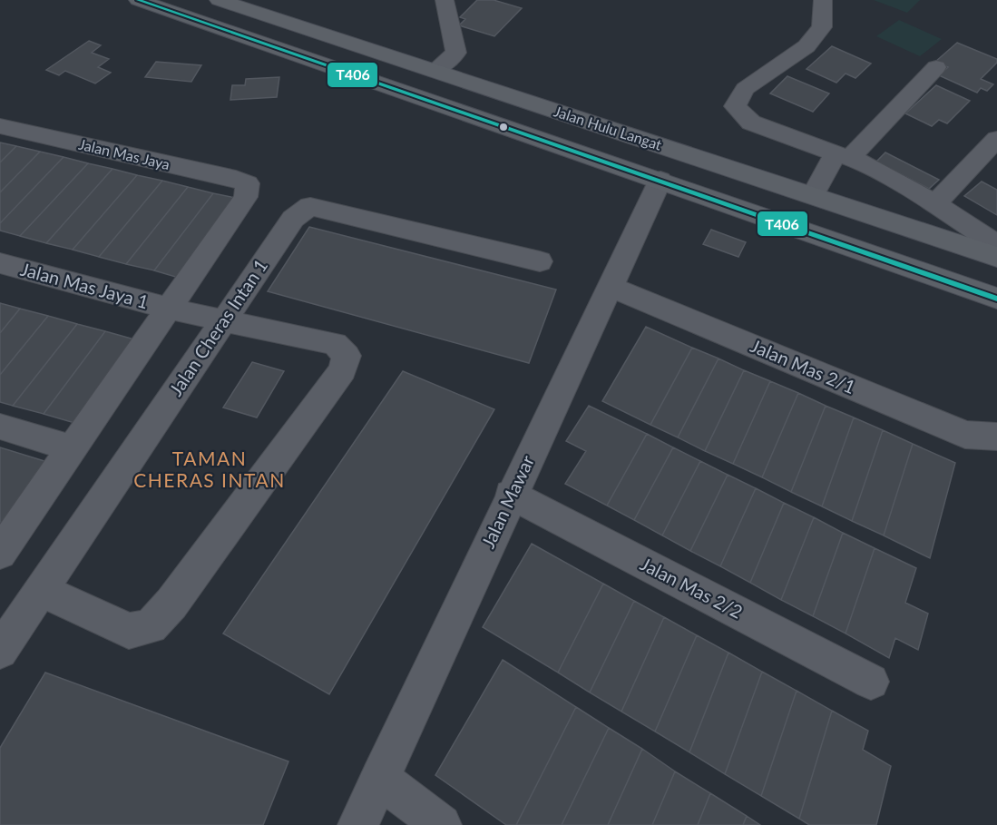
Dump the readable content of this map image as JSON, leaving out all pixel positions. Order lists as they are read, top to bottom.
{
  "streets": {
    "main road": ["Jalan Hulu Langat"],
    "street": [
      "Jalan Mas Jaya",
      "Jalan Mas Jaya 1",
      "Jalan Cheras Intan 1",
      "Jalan Mas 2/1",
      "Jalan Mawar",
      "Jalan Mas 2/2"
    ]
  },
  "crossings": [
    ["Jalan Hulu Langat", "Jalan Mawar"],
    ["Jalan Mas Jaya", "Jalan Mas Jaya 1"],
    ["Jalan Mas Jaya 1", "Jalan Cheras Intan 1"],
    ["Jalan Mas 2/1", "Jalan Mawar"],
    ["Jalan Mawar", "Jalan Mas 2/2"]
  ],
  "districts": ["TAMAN CHERAS INTAN"],
  "lines": ["transit line T406"]
}
